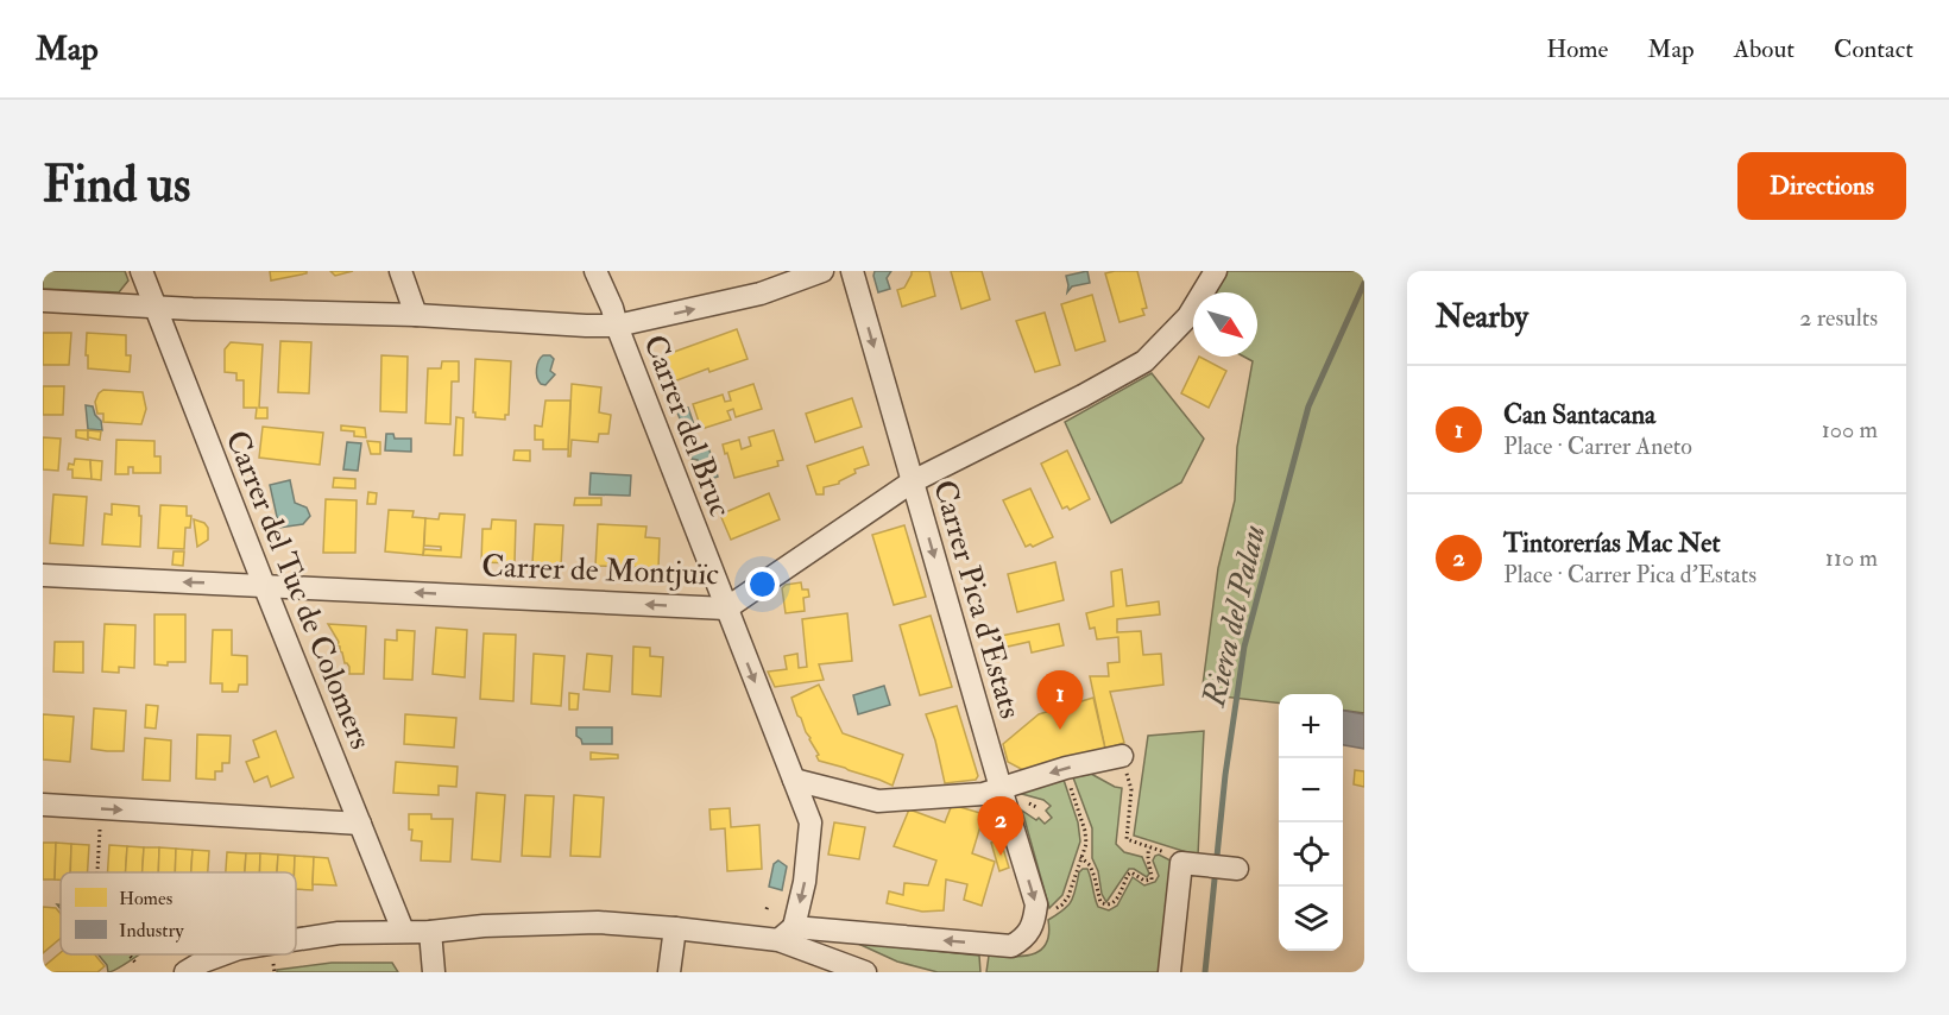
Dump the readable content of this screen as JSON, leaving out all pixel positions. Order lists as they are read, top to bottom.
{
  "streets": {
    "street": [
      "Carrer del Bruc",
      "Carrer de Montjuïc",
      "Carrer del Tuc de Colomers",
      "Carrer Pica d'Estats"
    ]
  },
  "crossings": [
    ["Carrer del Bruc", "Carrer de Montjuïc"],
    ["Carrer del Bruc", "Carrer Pica d'Estats"],
    ["Carrer de Montjuïc", "Carrer del Tuc de Colomers"],
    ["Carrer de Montjuïc", "Carrer Pica d'Estats"]
  ],
  "one_way": ["Carrer del Bruc", "Carrer de Montjuïc"],
  "water": ["Riera del Palau"],
  "legend": ["Homes", "Industry"],
  "north": "bottom right",
  "page": {
    "header": "Map",
    "nav": [
      "Home",
      "Map",
      "About",
      "Contact"
    ],
    "buttons": "Directions",
    "title": "Find us",
    "heading": ["Nearby", "2 results"],
    "list": [
      {
        "mark": "1",
        "name": "Can Santacana",
        "note": "Place · Carrer Aneto",
        "value": "100 m"
      },
      {
        "mark": "2",
        "name": "Tintorerías Mac Net",
        "note": "Place · Carrer Pica d'Estats",
        "value": "110 m"
      }
    ],
    "pins": ["1", "2"],
    "map_buttons": ["+", "−"]
  }
}
